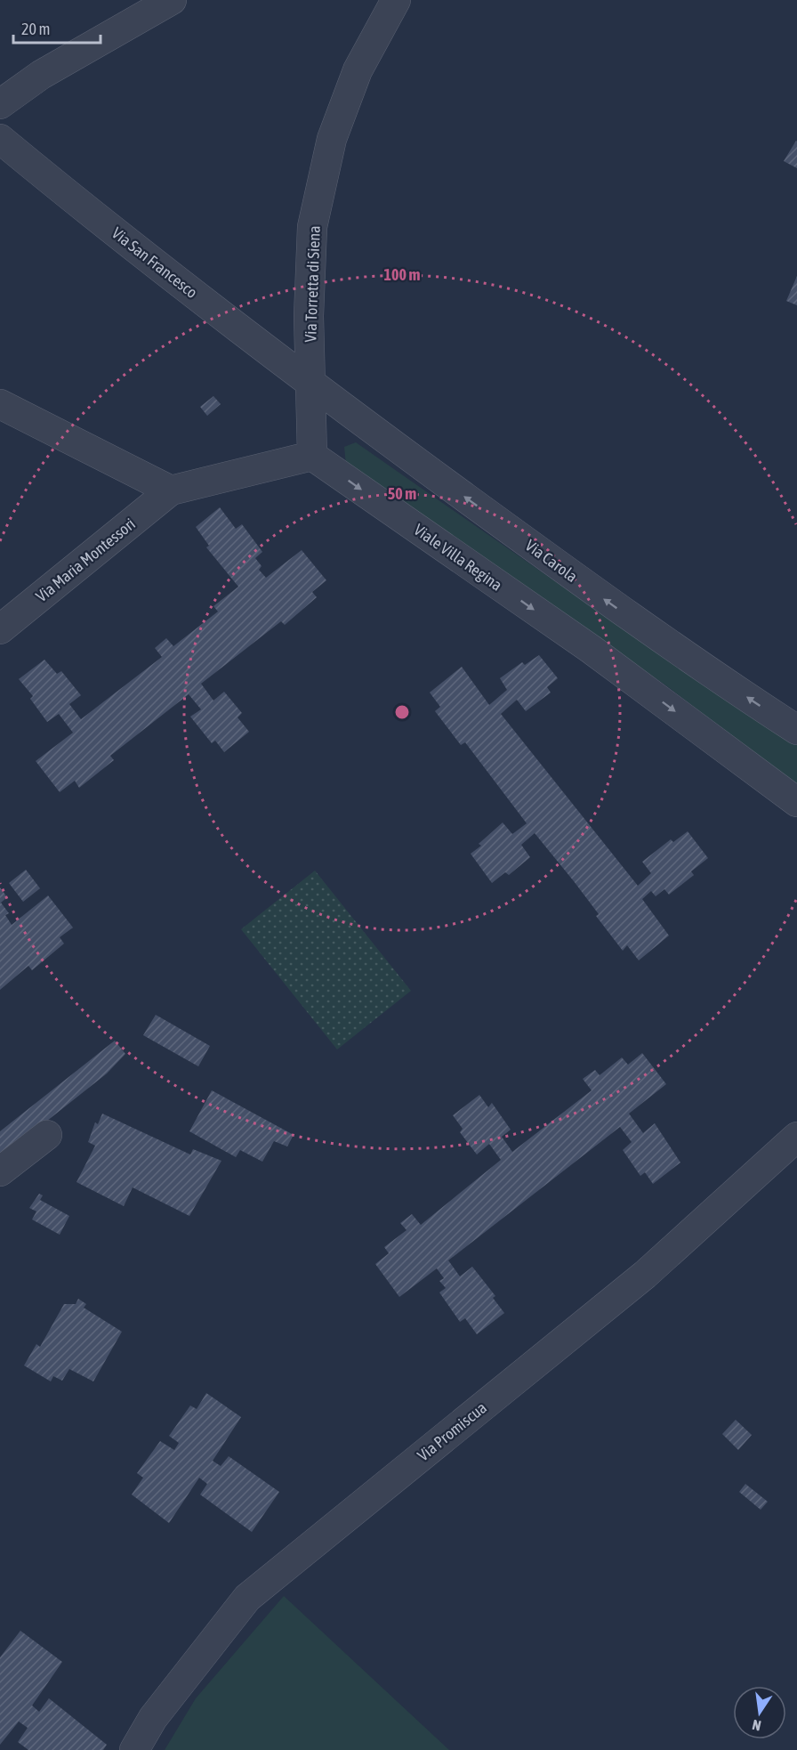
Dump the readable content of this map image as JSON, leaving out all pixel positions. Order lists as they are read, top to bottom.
{
  "streets": {
    "street": [
      "Via San Francesco",
      "Via Torretta di Siena",
      "Viale Villa Regina",
      "Via Maria Montessori",
      "Via Carola",
      "Via Promiscua"
    ]
  },
  "crossings": [
    ["Via San Francesco", "Via Torretta di Siena"],
    ["Via San Francesco", "Via Carola"],
    ["Via Torretta di Siena", "Viale Villa Regina"],
    ["Via Torretta di Siena", "Via Carola"]
  ],
  "one_way": ["Viale Villa Regina", "Via Carola"],
  "scale_bar": "20 m",
  "north": "bottom",
  "rings": ["100 m", "50 m"]
}
